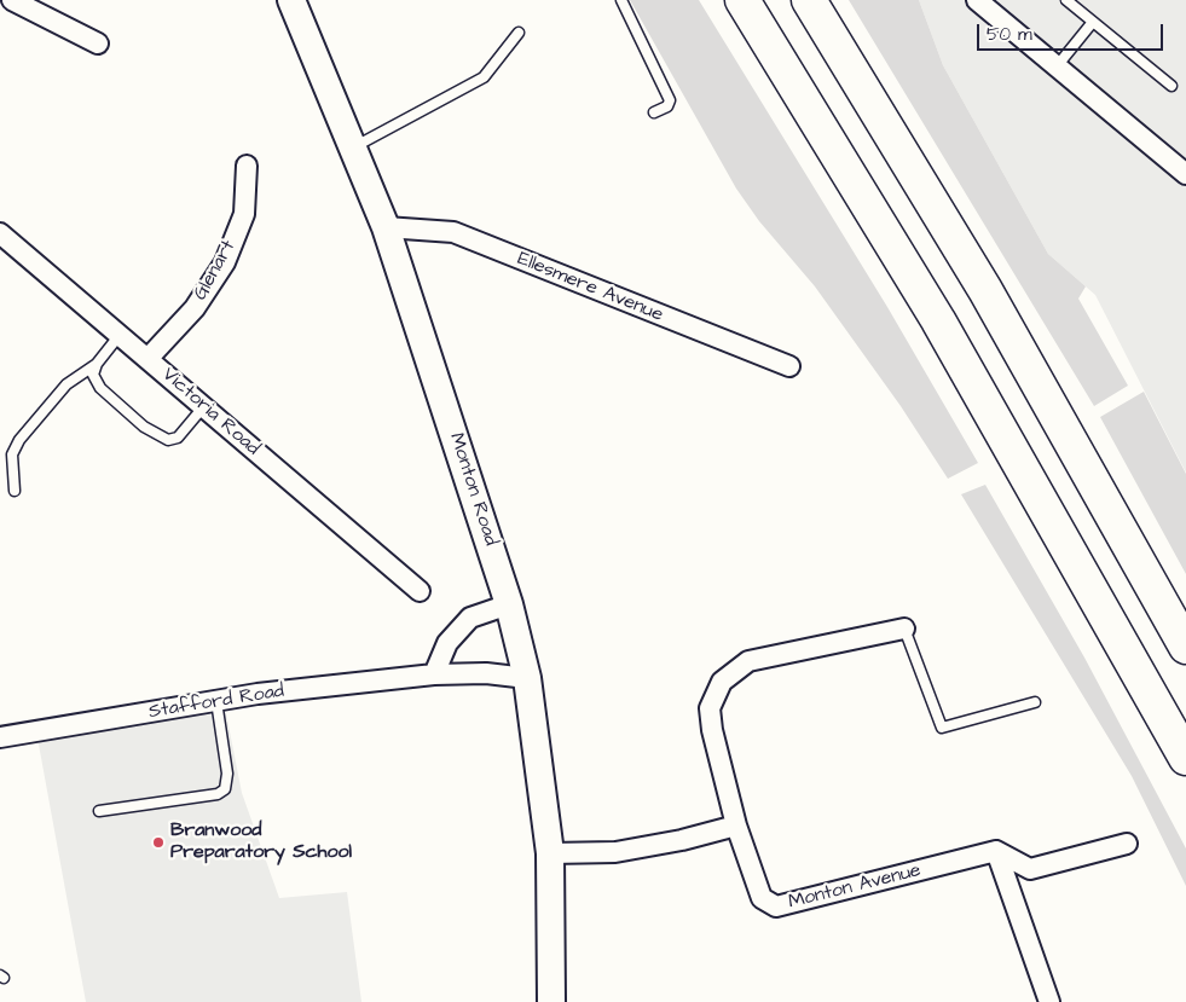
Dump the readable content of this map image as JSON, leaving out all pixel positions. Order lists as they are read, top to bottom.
{
  "streets": {
    "main road": ["Monton Road"],
    "street": [
      "Glenart",
      "Ellesmere Avenue",
      "Victoria Road",
      "Stafford Road",
      "Monton Avenue"
    ]
  },
  "crossings": [
    ["Glenart", "Victoria Road"],
    ["Ellesmere Avenue", "Monton Road"],
    ["Monton Road", "Stafford Road"]
  ],
  "places": ["Branwood Preparatory School"],
  "scale_bar": "50 m"
}
